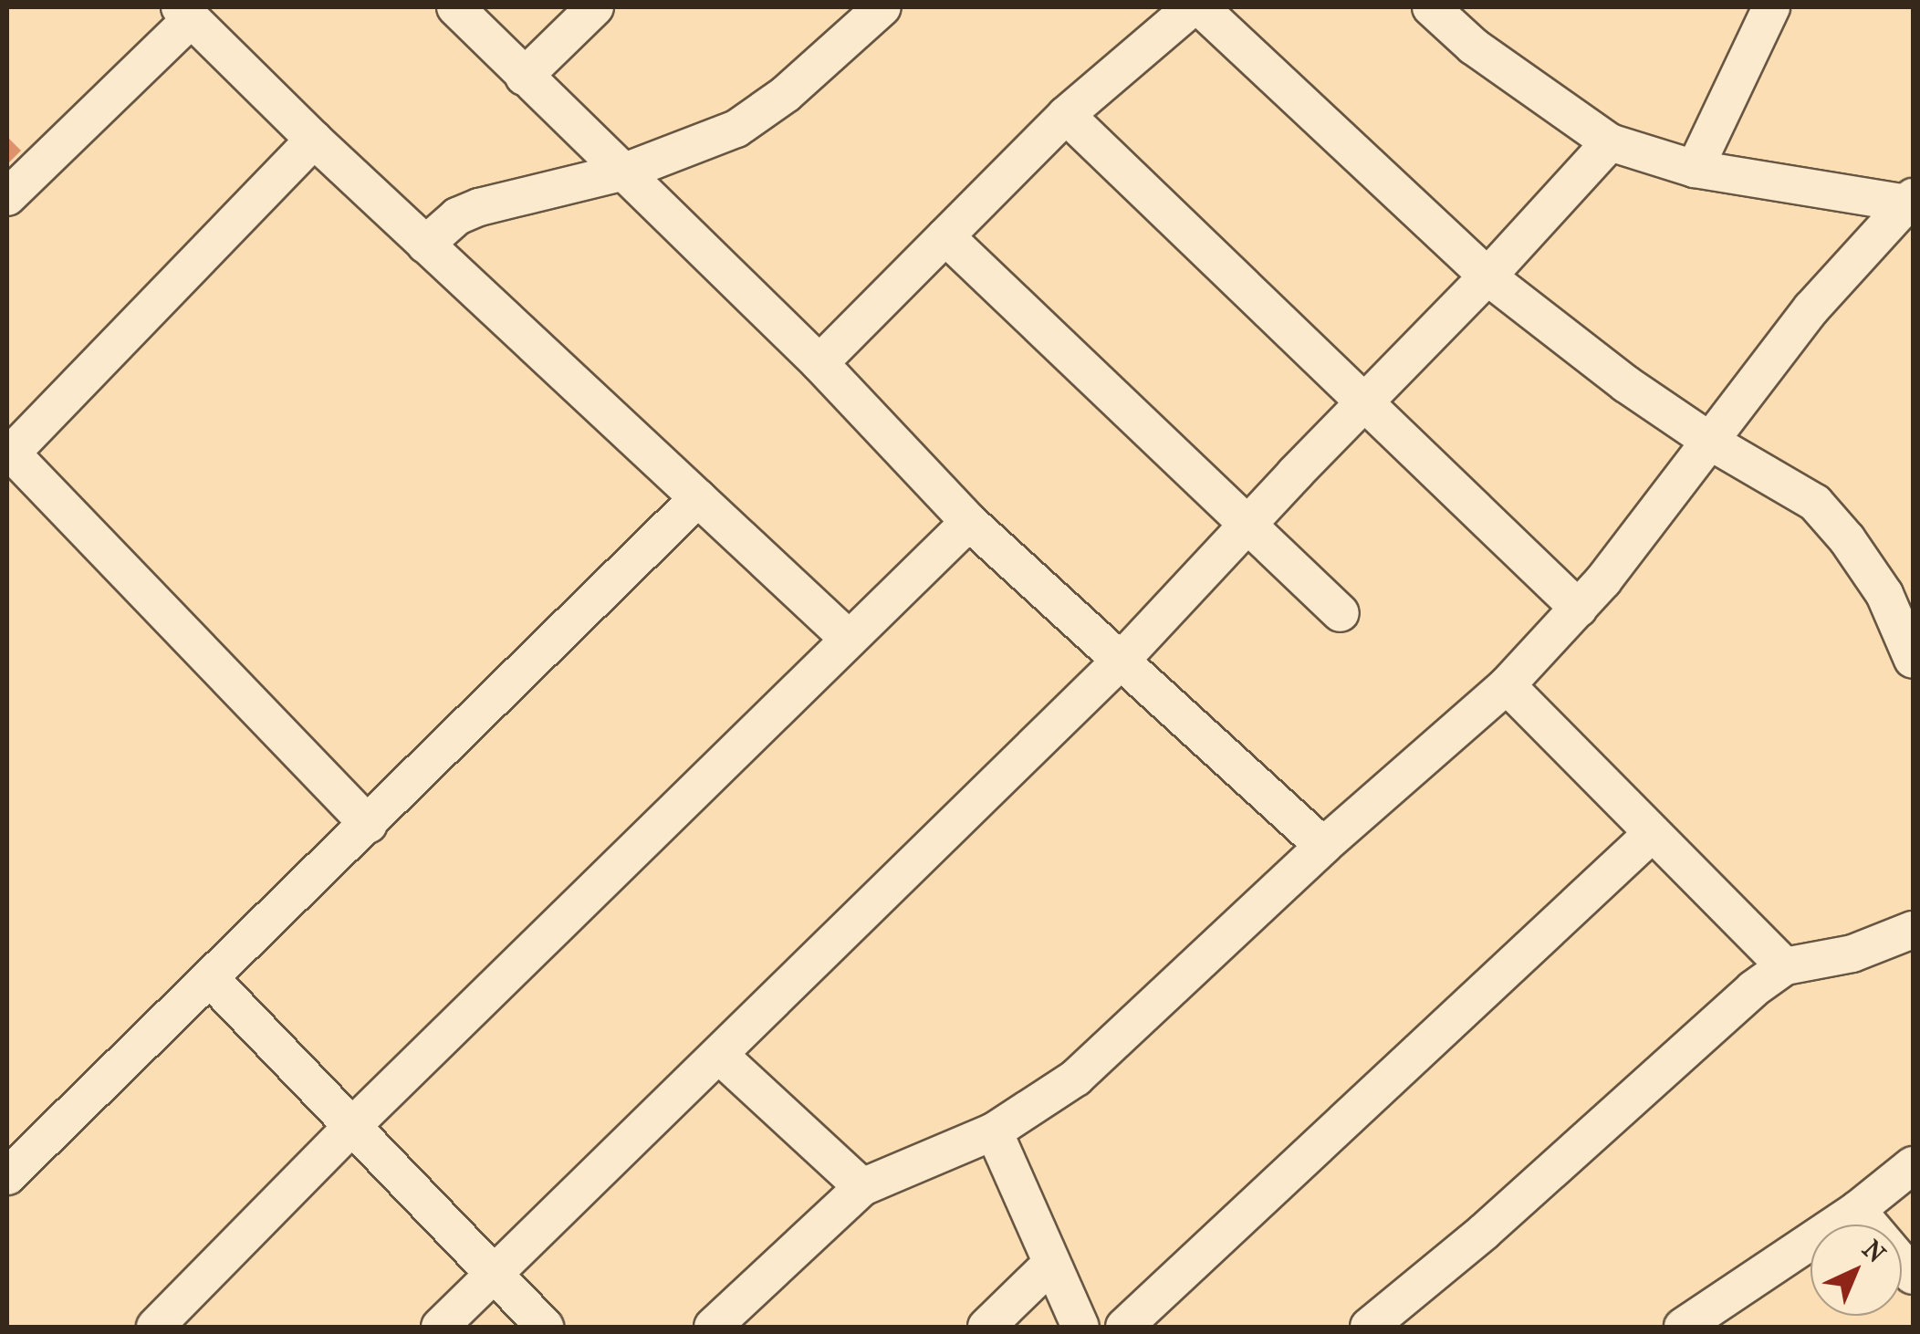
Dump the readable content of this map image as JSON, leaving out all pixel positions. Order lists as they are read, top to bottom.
{
  "north": "top right"
}
